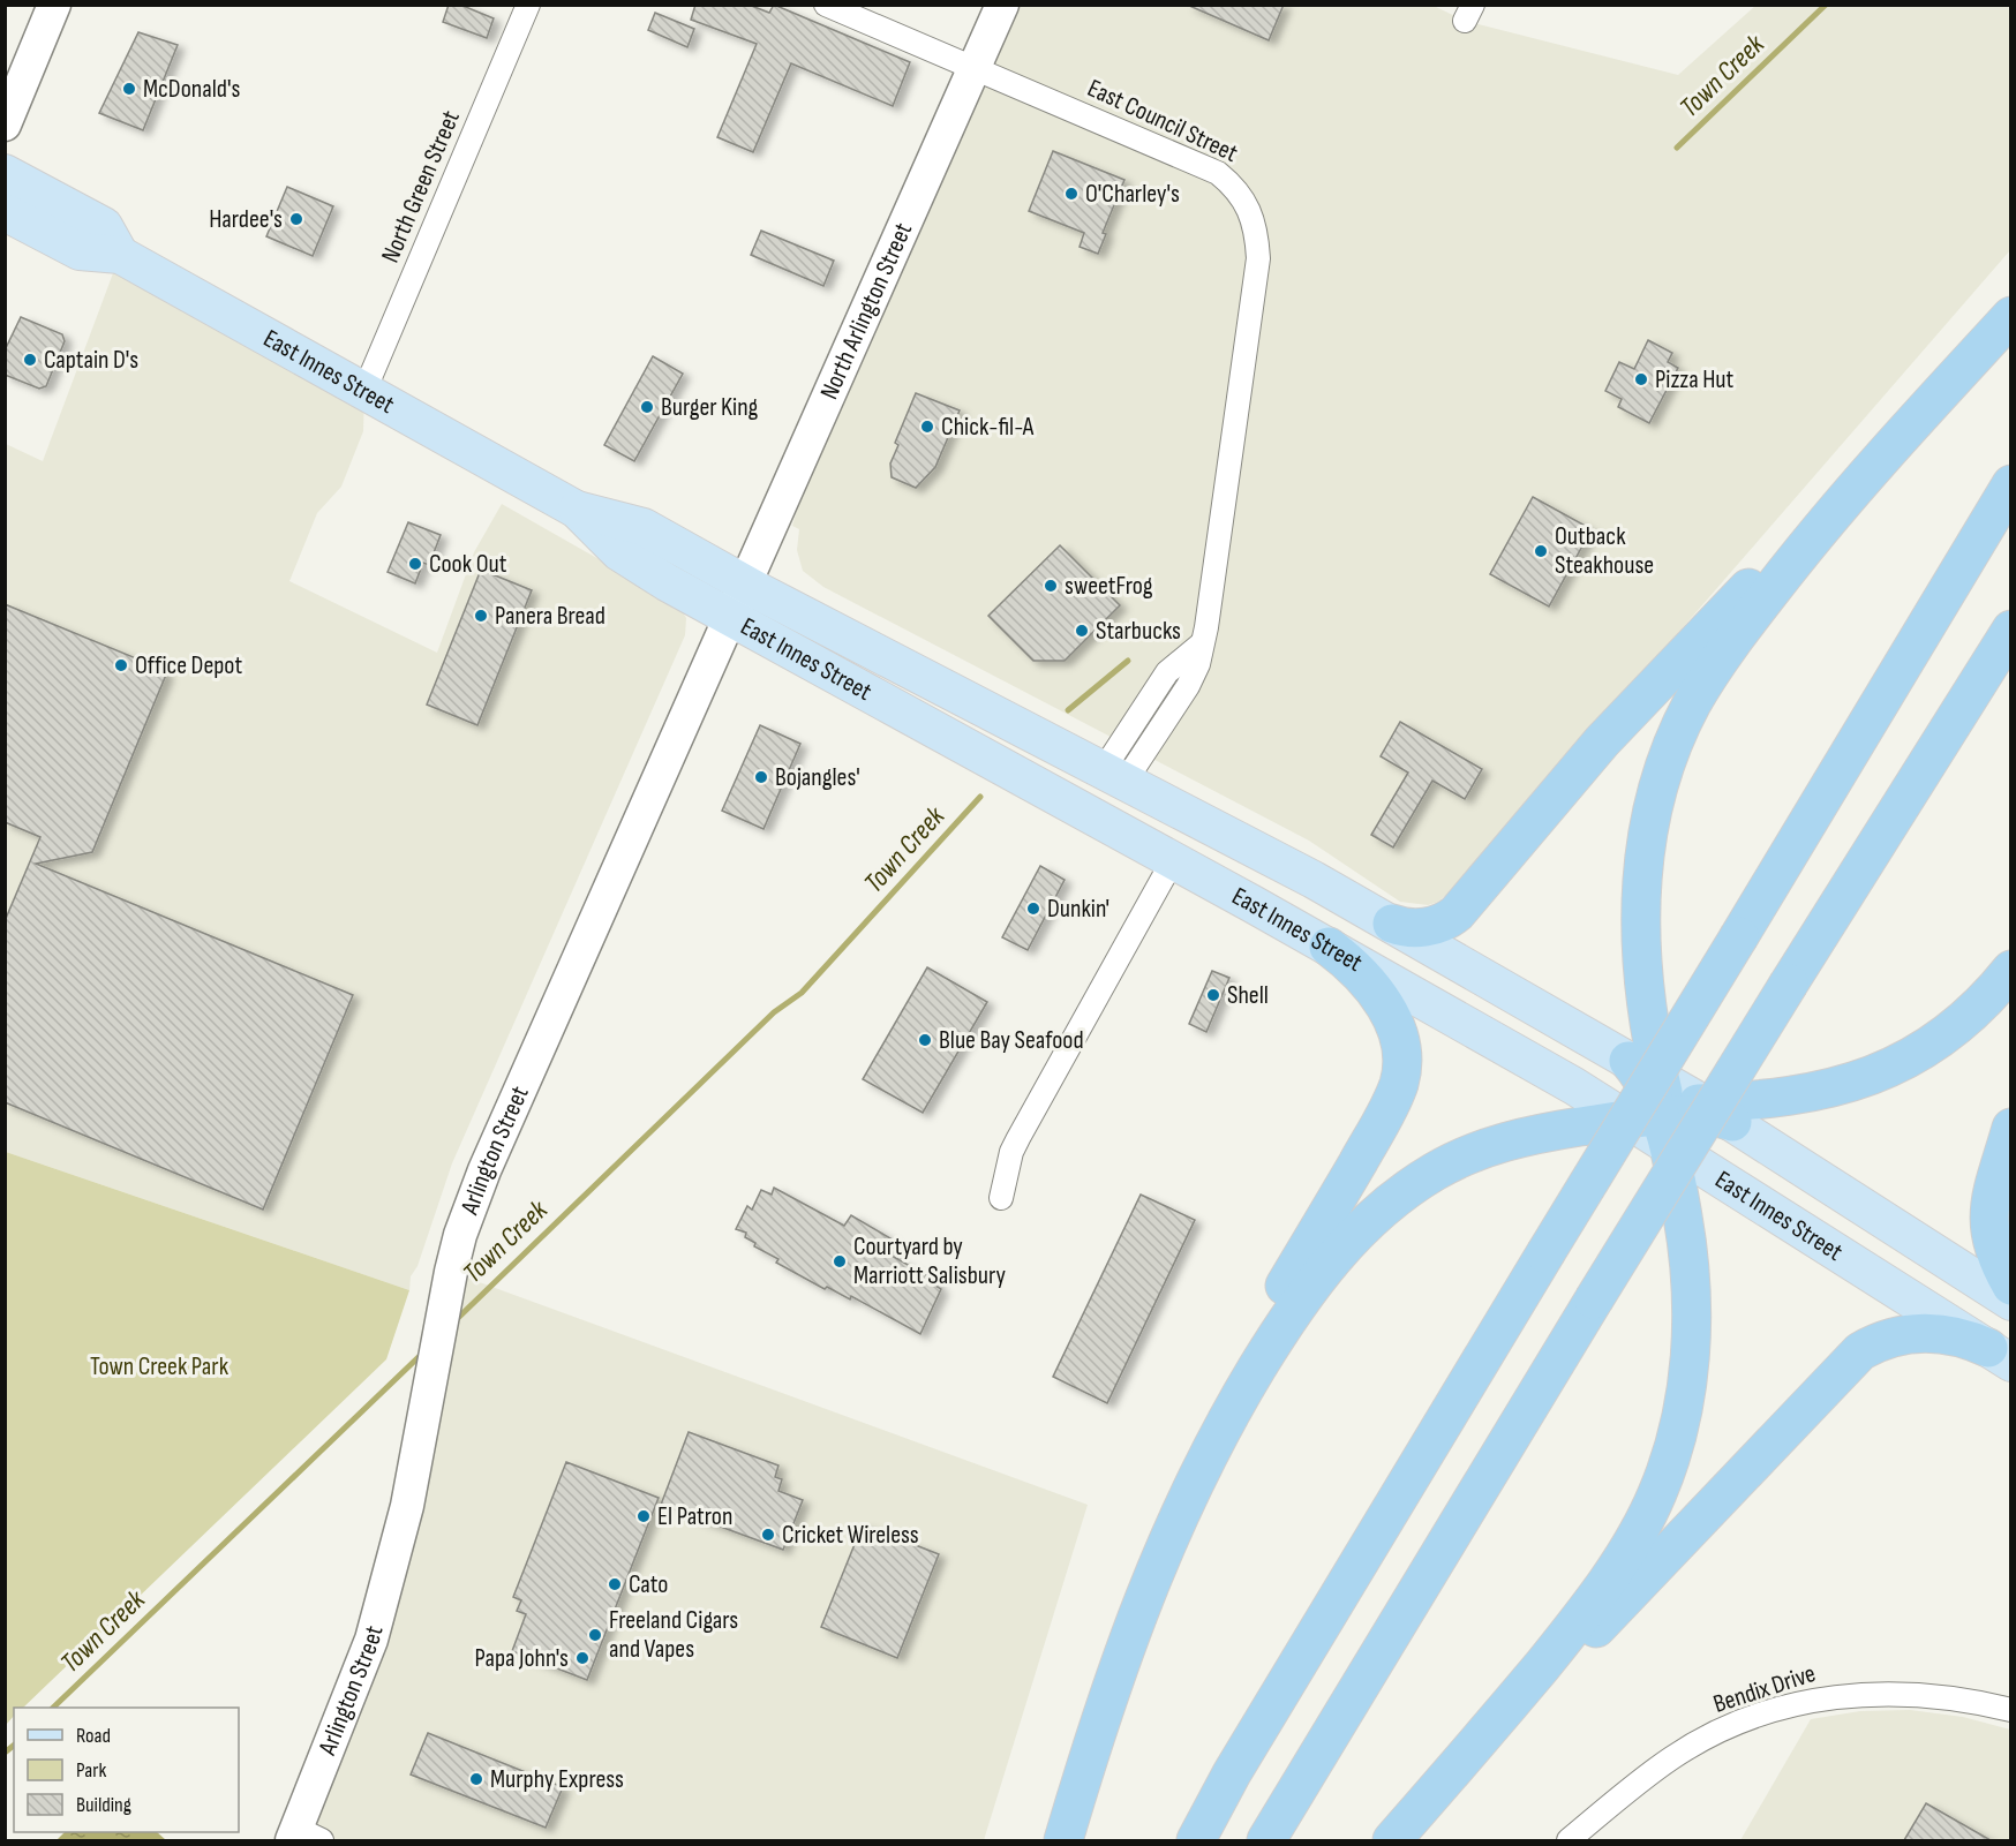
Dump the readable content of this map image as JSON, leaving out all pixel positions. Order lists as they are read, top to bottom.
{
  "streets": {
    "main road": ["East Innes Street"],
    "street": [
      "East Council Street",
      "North Green Street",
      "North Arlington Street",
      "Arlington Street",
      "Bendix Drive"
    ]
  },
  "crossings": [
    ["East Council Street", "North Arlington Street"],
    ["East Council Street", "East Innes Street"],
    ["North Green Street", "East Innes Street"],
    ["North Arlington Street", "East Innes Street"],
    ["North Arlington Street", "Arlington Street"],
    ["East Innes Street", "Arlington Street"]
  ],
  "water": ["Town Creek"],
  "parks": ["Town Creek Park"],
  "places": [
    "McDonald's",
    "O'Charley's",
    "Hardee's",
    "Captain D's",
    "Pizza Hut",
    "Burger King",
    "Chick-fil-A",
    "Outback Steakhouse",
    "Cook Out",
    "sweetFrog",
    "Panera Bread",
    "Starbucks",
    "Office Depot",
    "Bojangles'",
    "Dunkin'",
    "Shell",
    "Blue Bay Seafood",
    "Courtyard by Marriott Salisbury",
    "El Patron",
    "Cricket Wireless",
    "Cato",
    "Freeland Cigars and Vapes",
    "Papa John's",
    "Murphy Express"
  ],
  "legend": ["Road", "Park", "Building"]
}
